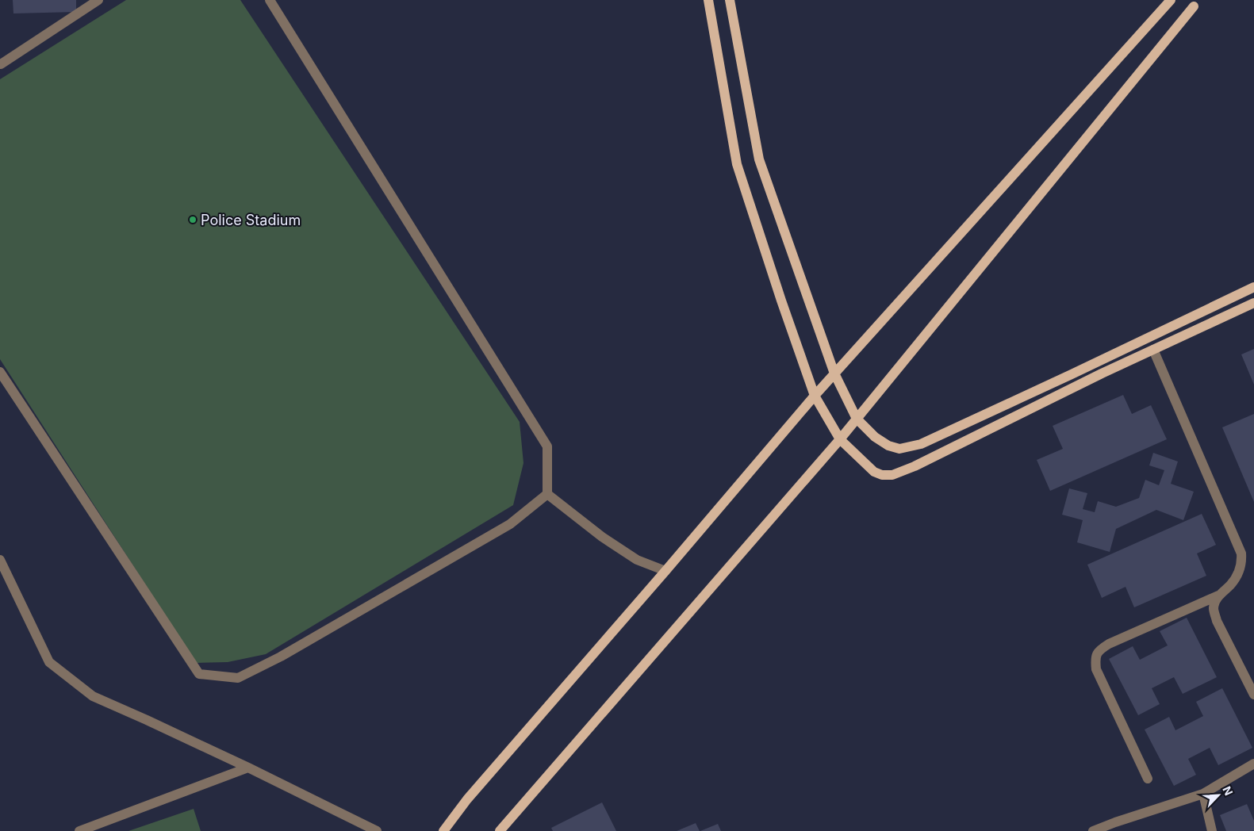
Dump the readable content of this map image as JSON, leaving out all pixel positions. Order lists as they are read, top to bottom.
{
  "places": ["Police Stadium"],
  "north": "top right"
}
